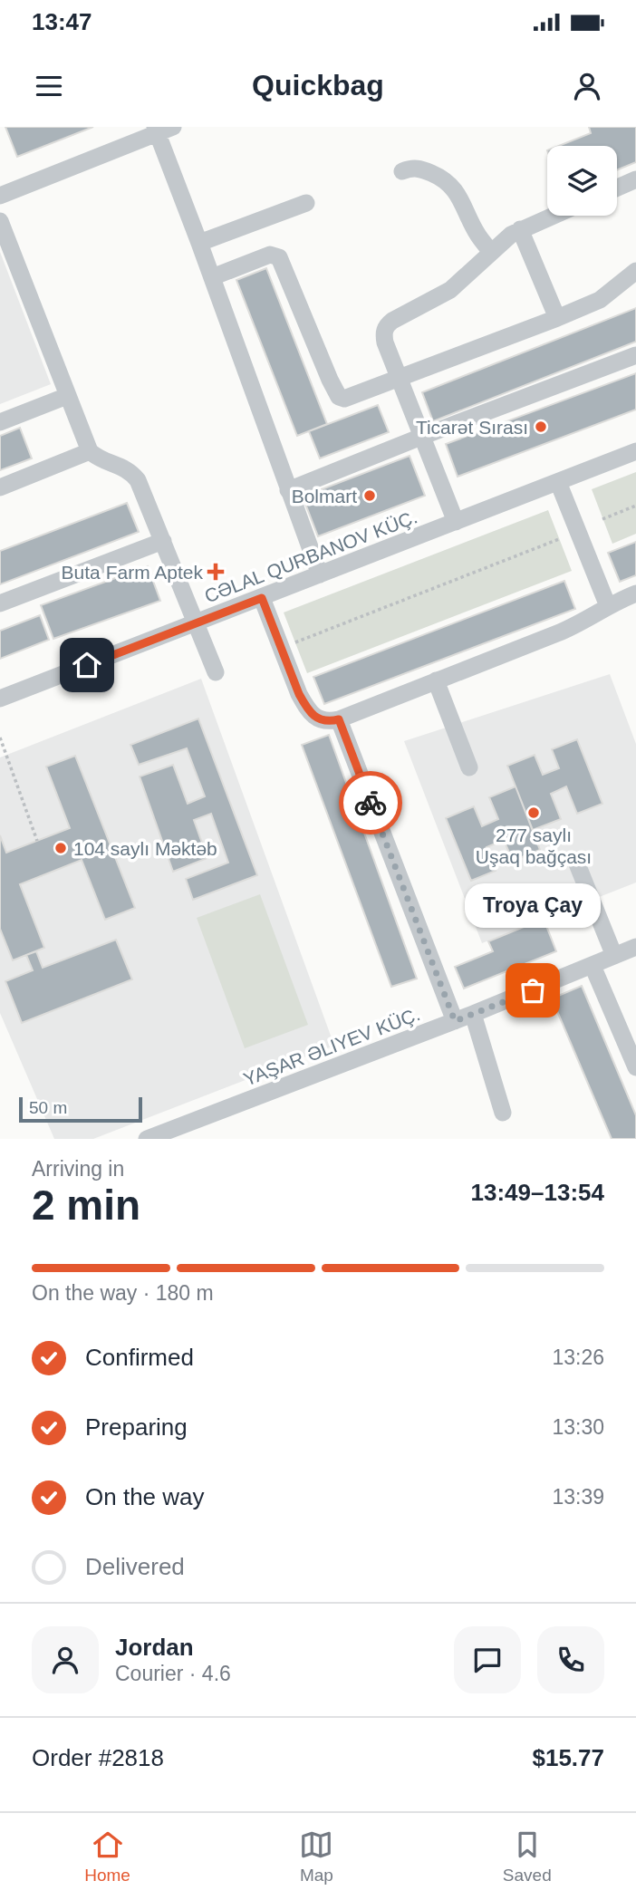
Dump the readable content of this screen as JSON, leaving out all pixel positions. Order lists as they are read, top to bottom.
{
  "streets": {
    "street": ["CƏLAL QURBANOV KÜÇ.", "YAŞAR ƏLIYEV KÜÇ."]
  },
  "places": {
    "other": [
      "Ticarət Sırası",
      "Bolmart",
      "277 saylı Uşaq bağçası",
      "104 saylı Məktəb",
      "Troya Çay"
    ],
    "health": ["Buta Farm Aptek"]
  },
  "scale_bar": "50 m",
  "page": {
    "status": "13:47",
    "header": "Quickbag",
    "bubble": "Troya Çay",
    "scale": "50 m",
    "heading": ["2 min", "Arriving in", "13:49–13:54"],
    "panel": [
      "Jordan",
      "Courier · 4.6",
      "Order #2818",
      "$15.77"
    ],
    "bar": "On the way · 180 m",
    "list": [
      ["Confirmed", "13:26"],
      ["Preparing", "13:30"],
      ["On the way", "13:39"],
      "Delivered"
    ],
    "tabs": ["Home", "Map", "Saved"]
  }
}
